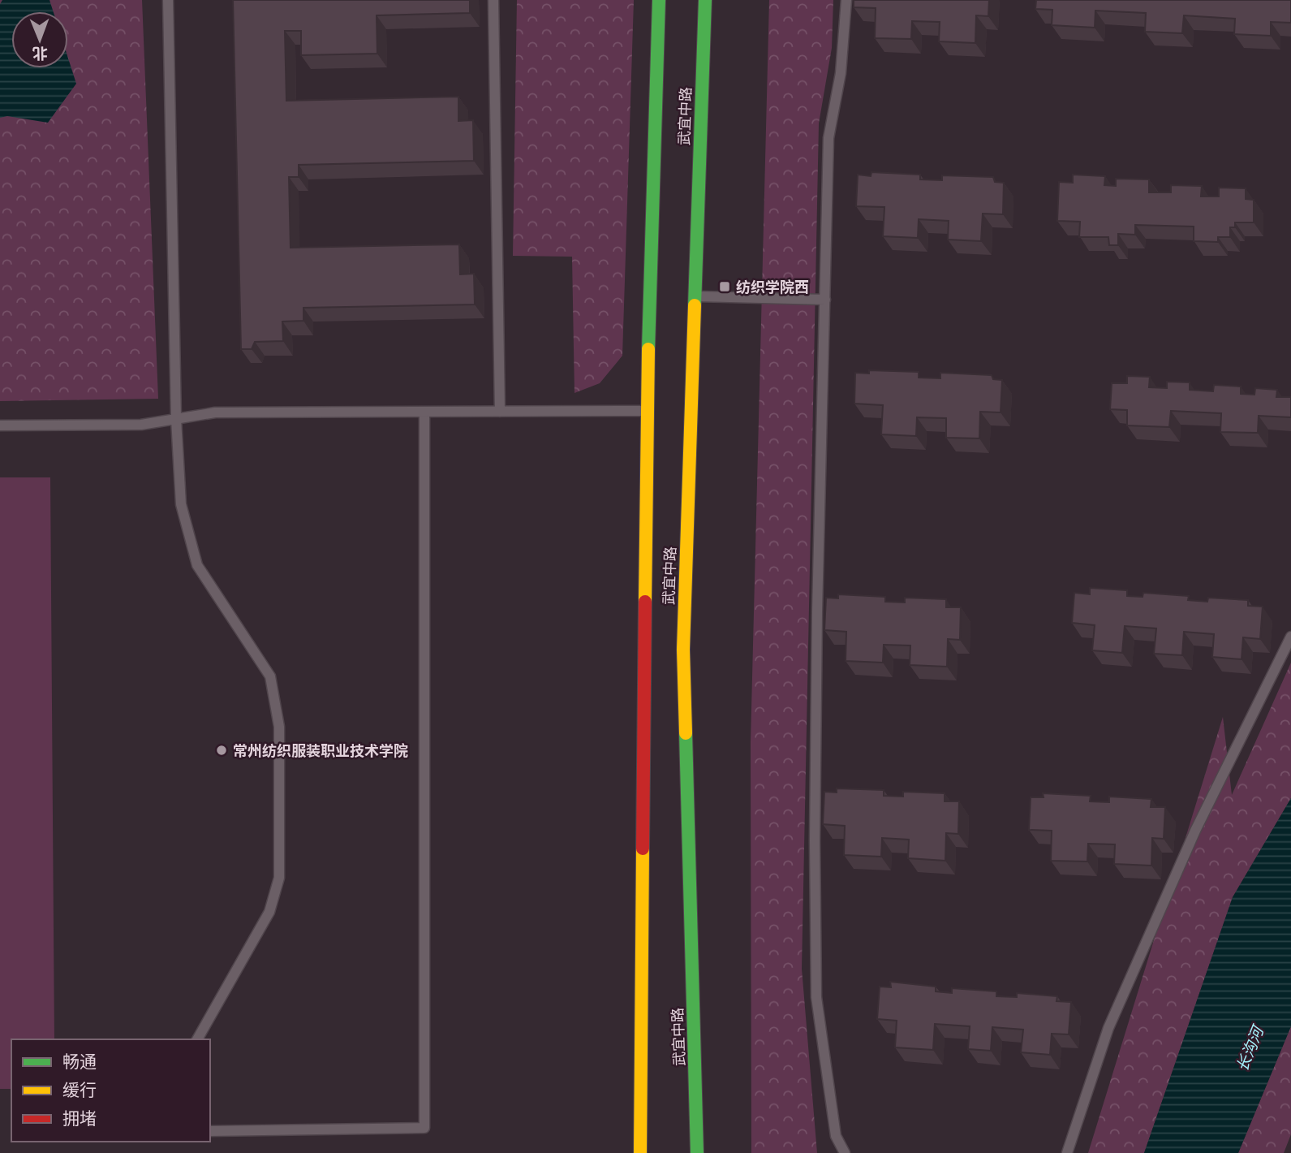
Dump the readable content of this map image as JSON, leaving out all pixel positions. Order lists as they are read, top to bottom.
{
  "streets": {
    "main road": ["武宜中路"]
  },
  "water": ["长沟河"],
  "places": {
    "transit": ["纺织学院西"],
    "other": ["常州纺织服装职业技术学院"]
  },
  "legend": ["畅通", "缓行", "拥堵"],
  "north": "bottom"
}
